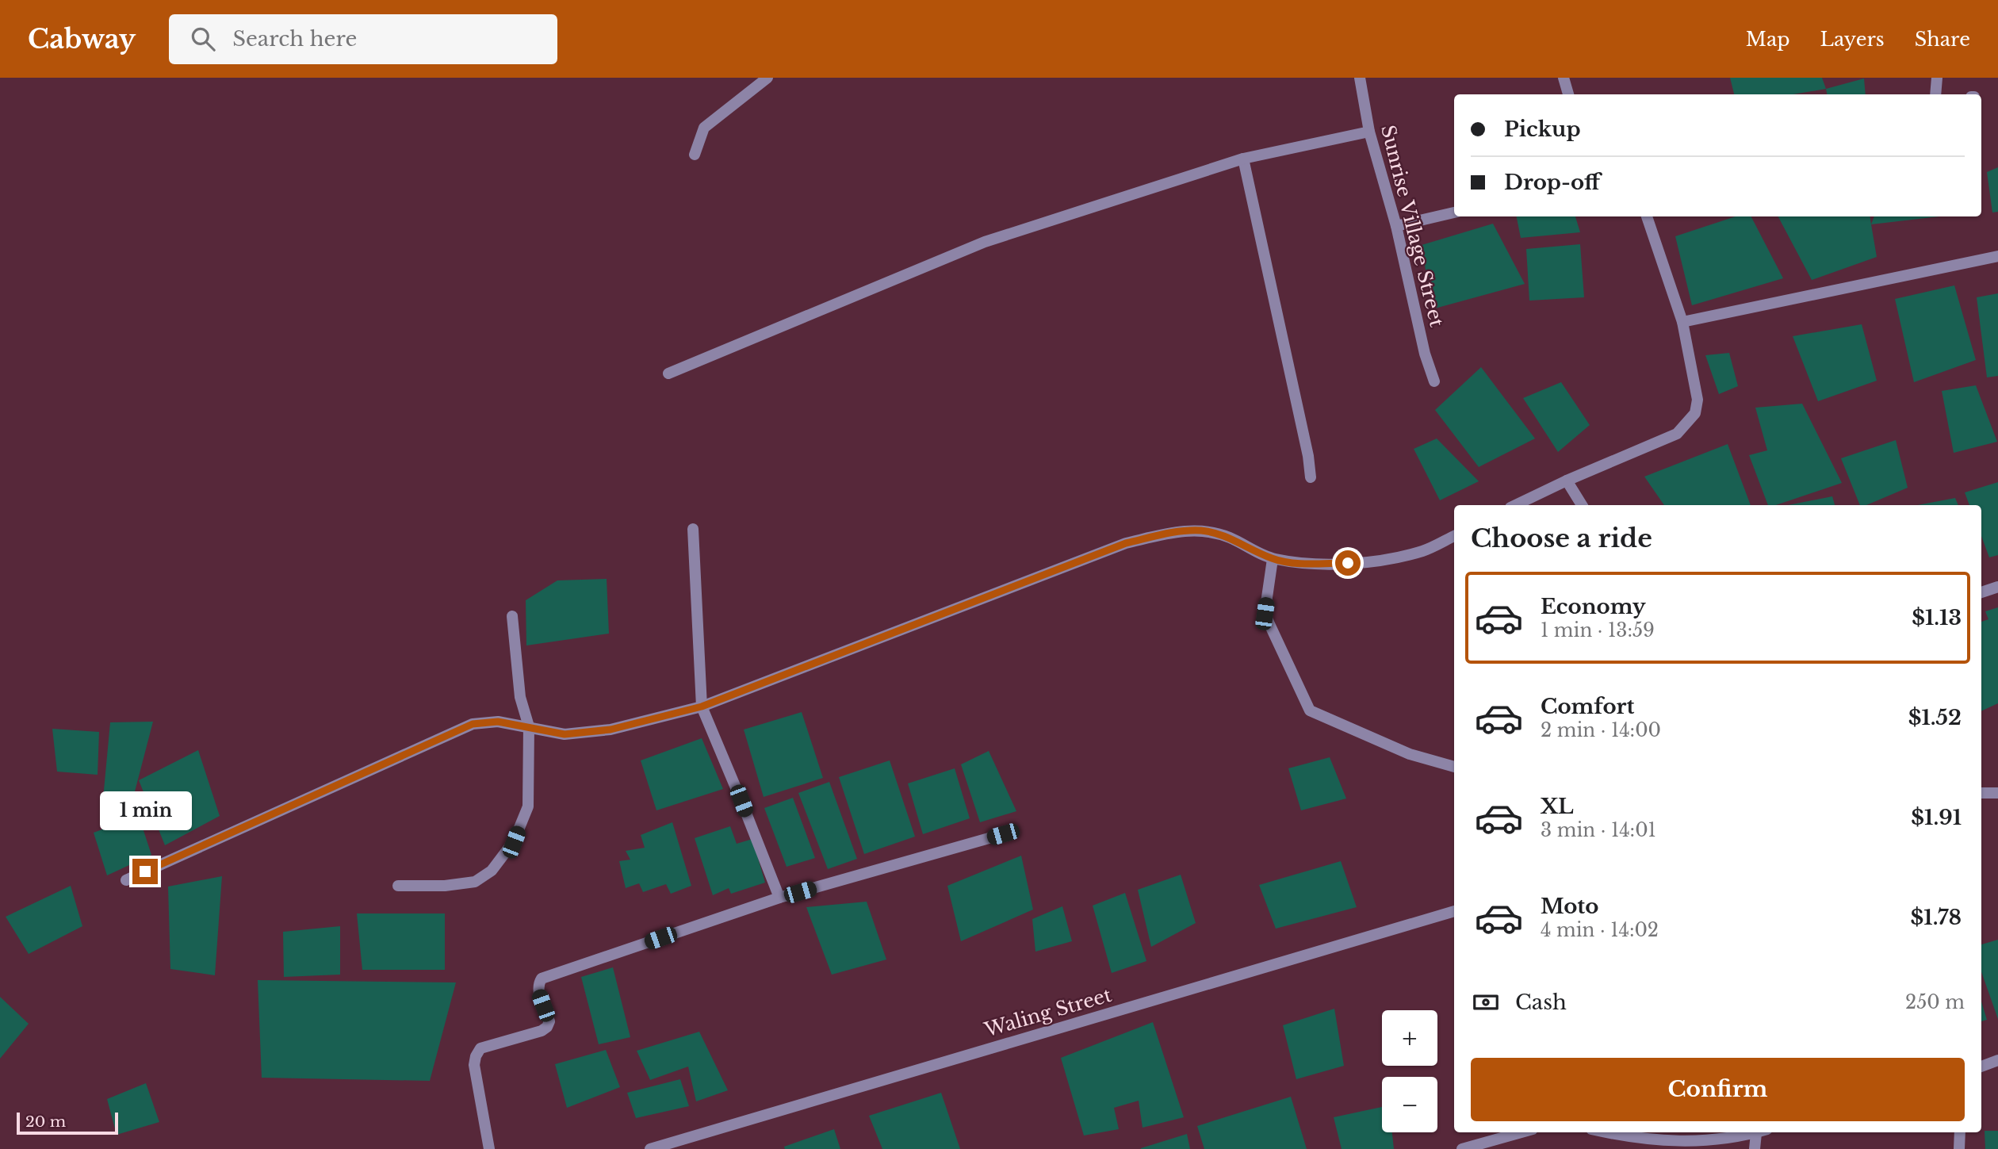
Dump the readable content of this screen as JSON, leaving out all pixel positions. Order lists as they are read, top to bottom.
{
  "streets": {
    "street": ["Sunrise Village Street", "Waling Street"]
  },
  "scale_bar": "20 m",
  "page": {
    "header": "Cabway",
    "search": "Search here",
    "nav": ["Map", "Layers", "Share"],
    "banner": ["Pickup", "Drop-off"],
    "heading": "Choose a ride",
    "list": [
      {
        "name": "Economy",
        "note": "1 min · 13:59",
        "value": "$1.13"
      },
      {
        "name": "Comfort",
        "note": "2 min · 14:00",
        "value": "$1.52"
      },
      {
        "name": "XL",
        "note": "3 min · 14:01",
        "value": "$1.91"
      },
      {
        "name": "Moto",
        "note": "4 min · 14:02",
        "value": "$1.78"
      }
    ],
    "bubble": "1 min",
    "pay": ["Cash", "250 m"],
    "map_buttons": ["+", "−"],
    "buttons": "Confirm",
    "scale": "20 m"
  }
}
